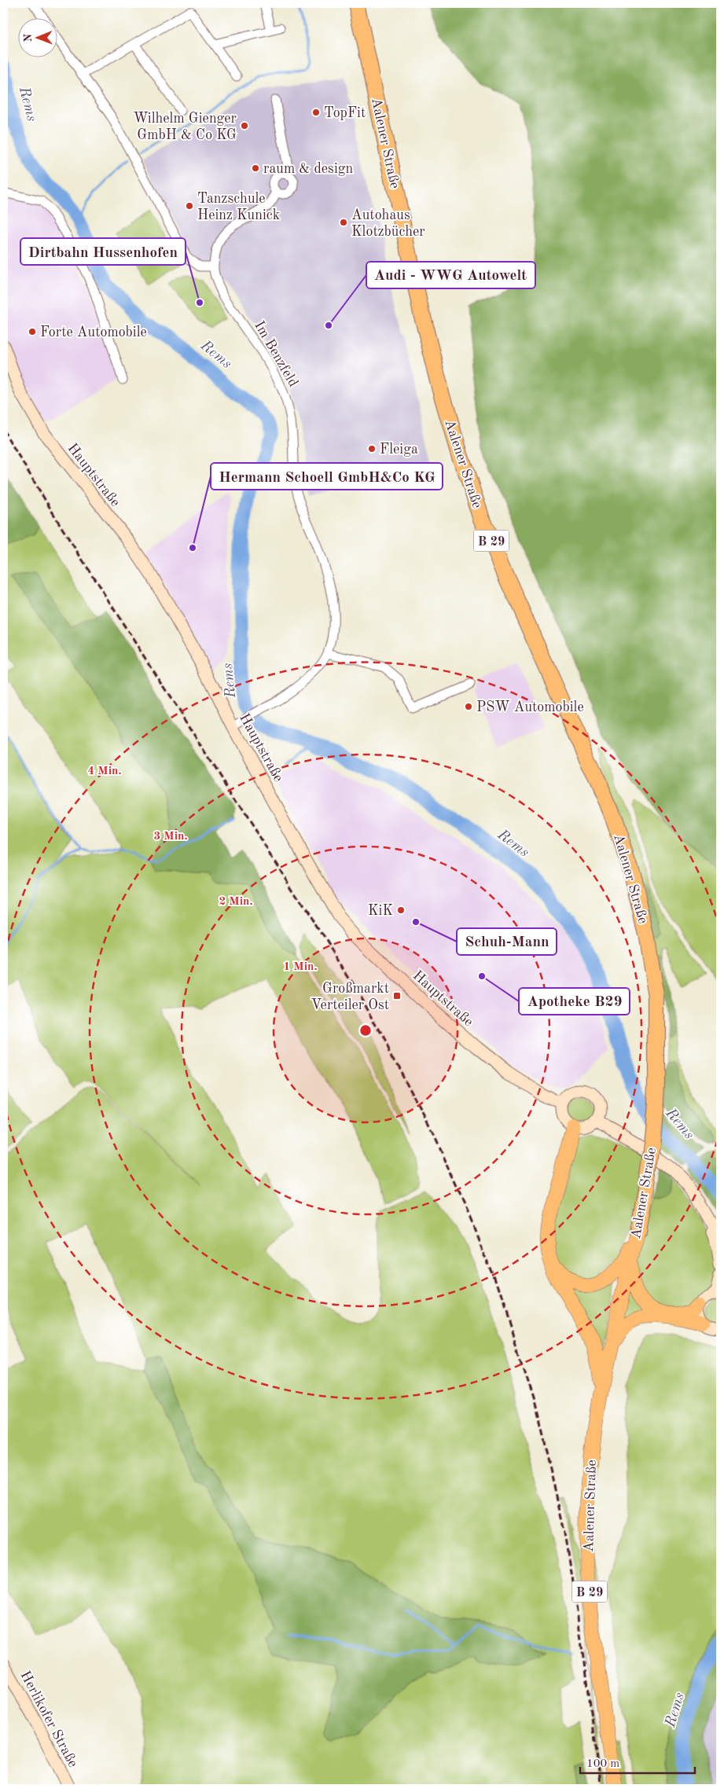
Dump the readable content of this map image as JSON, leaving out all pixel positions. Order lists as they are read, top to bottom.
{
  "streets": {
    "highway": ["Aalener Straße", "B 29"],
    "street": ["Im Benzfeld", "Hauptstraße", "Herlikofer Straße"]
  },
  "crossings": [
    ["Im Benzfeld", "Hauptstraße"]
  ],
  "water": ["Rems"],
  "places": {
    "other": [
      "TopFit",
      "Wilhelm Gienger GmbH & Co KG",
      "raum & design",
      "Tanzschule Heinz Kunick",
      "Autohaus Klotzbücher",
      "Dirtbahn Hussenhofen",
      "Audi - WWG Autowelt",
      "Forte Automobile",
      "Fleiga",
      "Hermann Schoell GmbH&Co KG",
      "PSW Automobile",
      "KiK",
      "Schuh-Mann",
      "Apotheke B29"
    ],
    "transit": ["Großmarkt Verteiler Ost"]
  },
  "scale_bar": "100 m",
  "north": "left",
  "rings": [
    "4 Min.",
    "3 Min.",
    "2 Min.",
    "1 Min."
  ]
}
